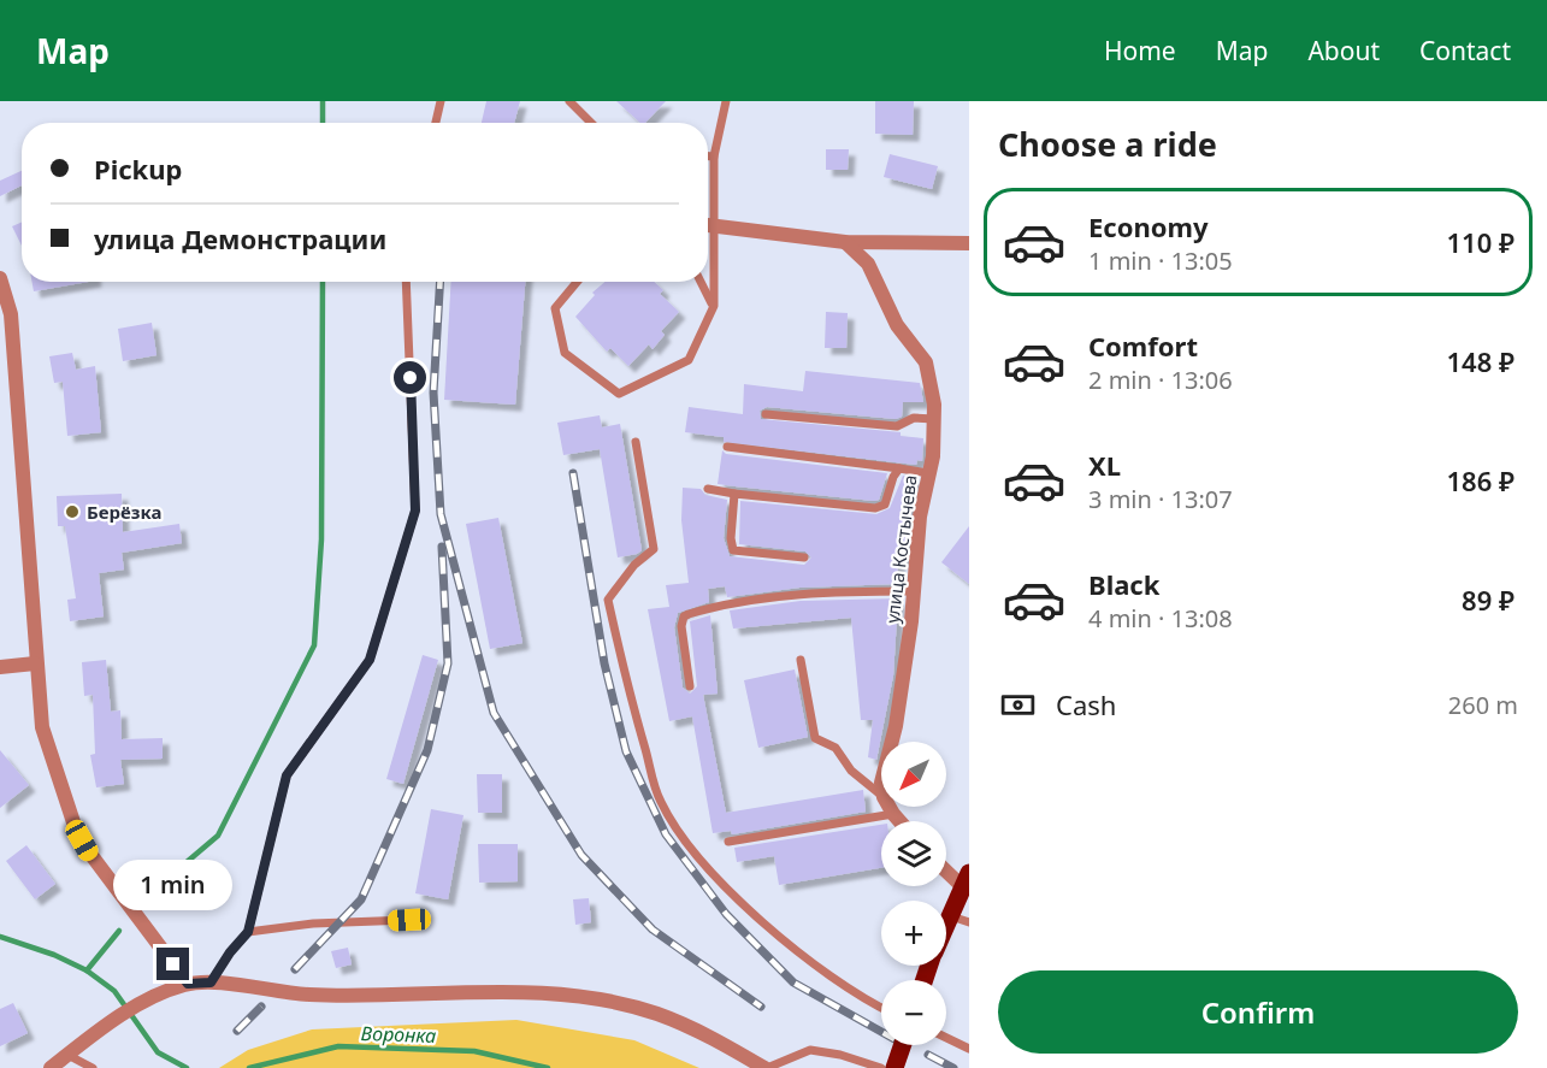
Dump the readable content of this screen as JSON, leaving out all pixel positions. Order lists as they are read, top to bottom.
{
  "streets": {
    "street": ["улица Костычева"]
  },
  "water": ["Воронка"],
  "places": ["Берёзка"],
  "north": "bottom left",
  "page": {
    "header": "Map",
    "nav": [
      "Home",
      "Map",
      "About",
      "Contact"
    ],
    "heading": "Choose a ride",
    "banner": ["Pickup", "улица Демонстрации"],
    "list": [
      {
        "name": "Economy",
        "note": "1 min · 13:05",
        "value": "110 ₽"
      },
      {
        "name": "Comfort",
        "note": "2 min · 13:06",
        "value": "148 ₽"
      },
      {
        "name": "XL",
        "note": "3 min · 13:07",
        "value": "186 ₽"
      },
      {
        "name": "Black",
        "note": "4 min · 13:08",
        "value": "89 ₽"
      }
    ],
    "pay": ["Cash", "260 m"],
    "map_buttons": ["+", "−"],
    "bubble": "1 min",
    "buttons": "Confirm"
  }
}
